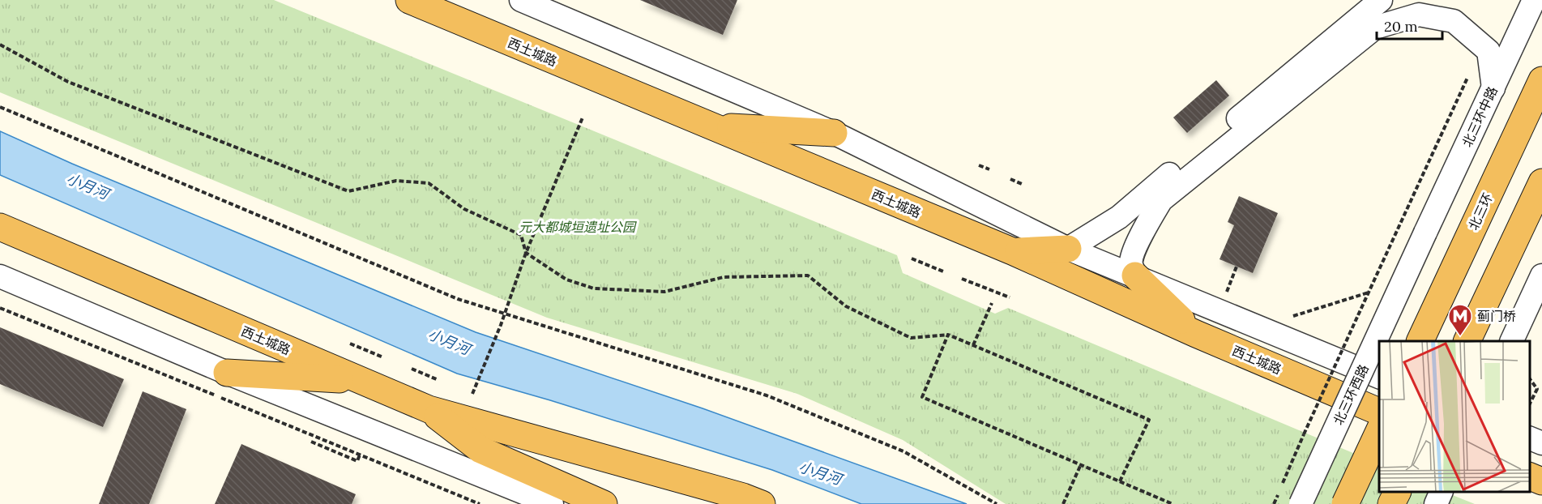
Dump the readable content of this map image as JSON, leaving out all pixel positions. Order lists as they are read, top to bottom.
{
  "streets": {
    "highway": ["西土城路", "北三环"],
    "street": ["北三环中路", "北三环西路"]
  },
  "crossings": [
    ["北三环中路", "北三环西路"]
  ],
  "water": ["小月河"],
  "parks": ["元大都城垣遗址公园"],
  "places": {
    "metro station": ["蓟门桥"]
  },
  "scale_bar": "20 m"
}
